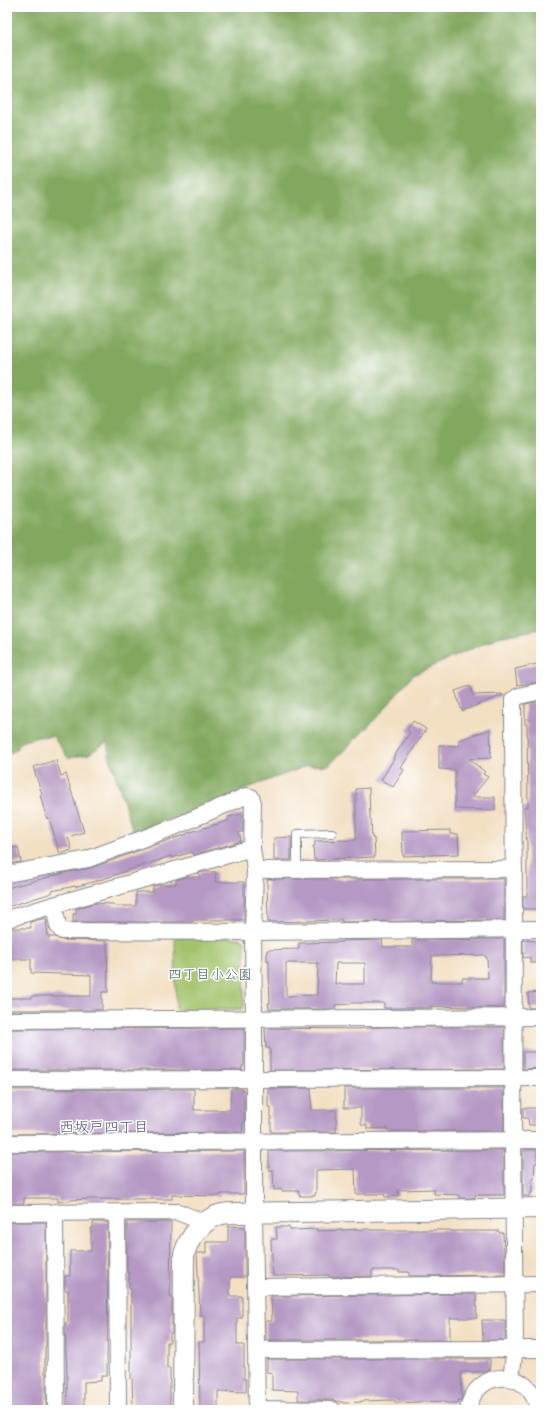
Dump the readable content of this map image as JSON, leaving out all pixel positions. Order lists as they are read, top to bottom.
{
  "districts": ["西坂戸四丁目"],
  "parks": ["四丁目小公園"]
}
